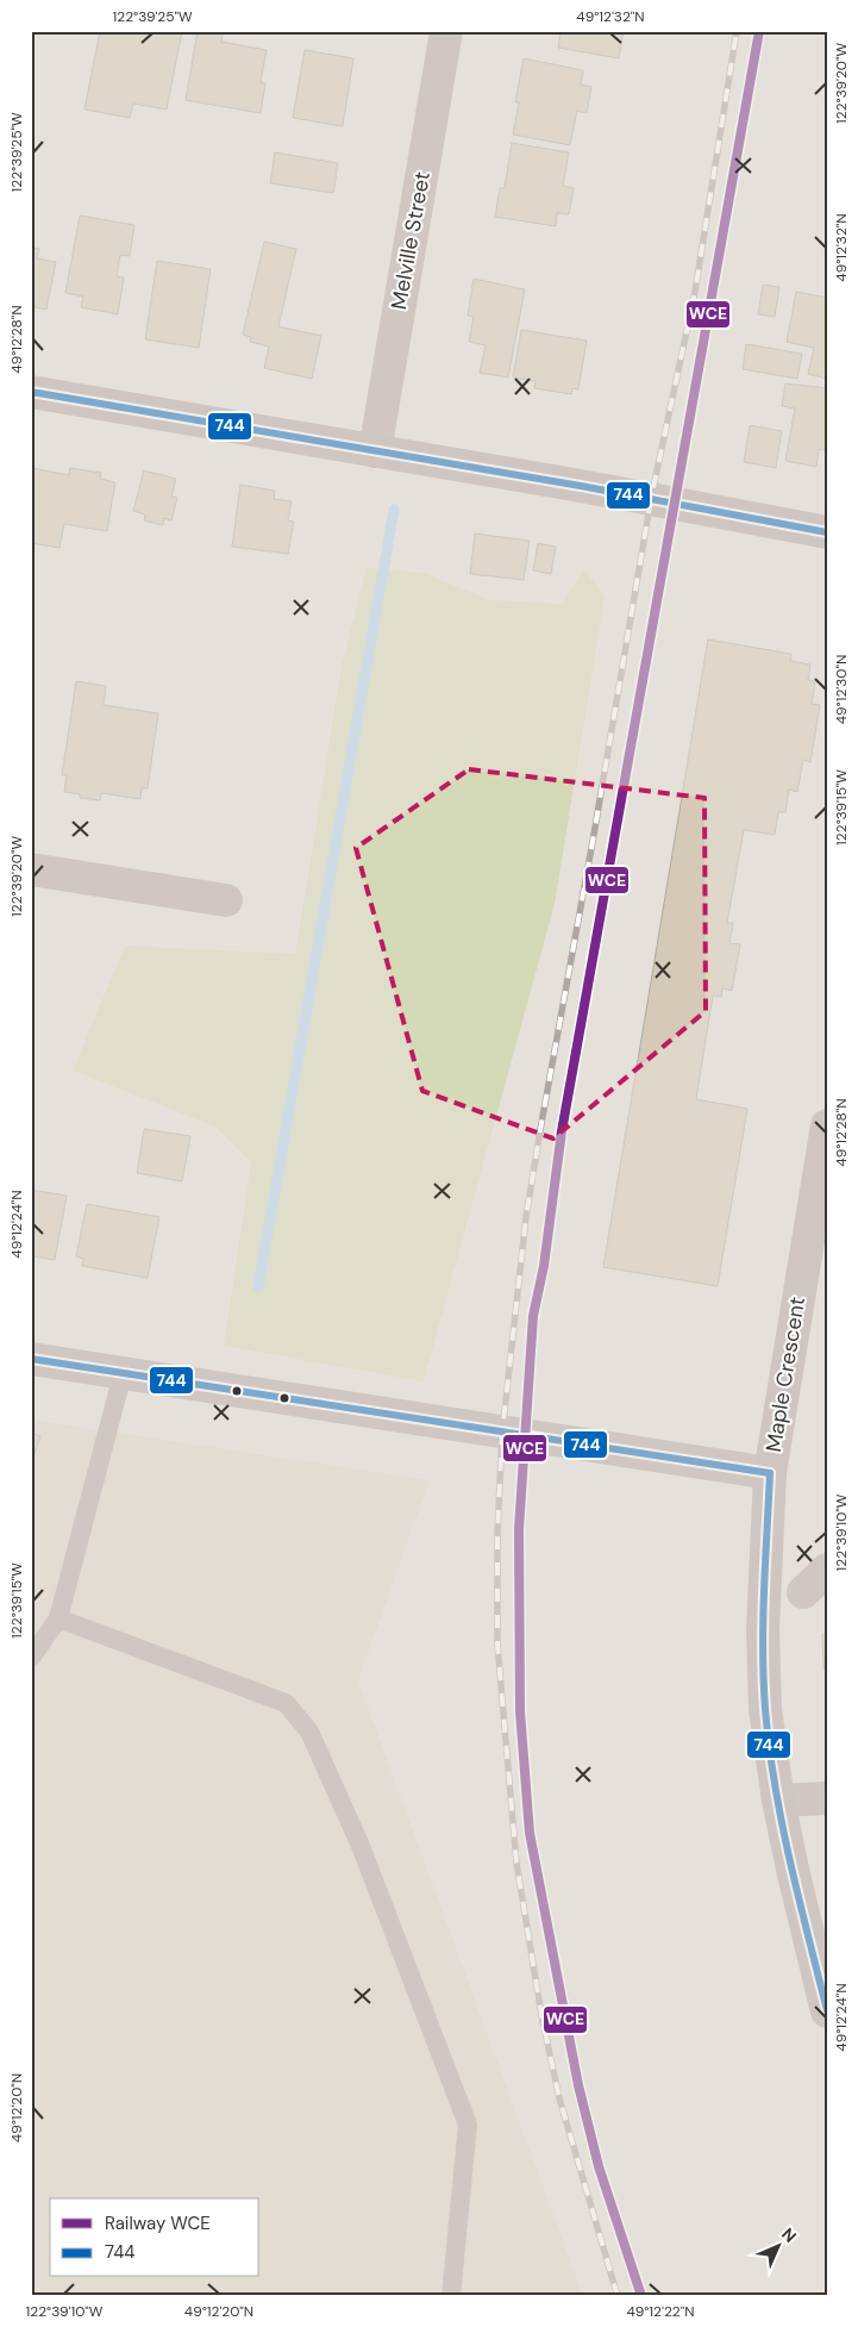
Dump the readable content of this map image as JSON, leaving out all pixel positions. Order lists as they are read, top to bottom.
{
  "streets": {
    "street": ["Melville Street", "Maple Crescent"]
  },
  "lines": ["rail line WCE", "transit line 744"],
  "legend": ["Railway WCE", "744"],
  "north": "top right",
  "coordinates": [
    "122°39'25\"W",
    "49°12'32\"N",
    "122°39'20\"W",
    "49°12'28\"N",
    "49°12'30\"N",
    "122°39'15\"W",
    "49°12'24\"N",
    "122°39'10\"W",
    "49°12'20\"N",
    "49°12'22\"N"
  ]
}
